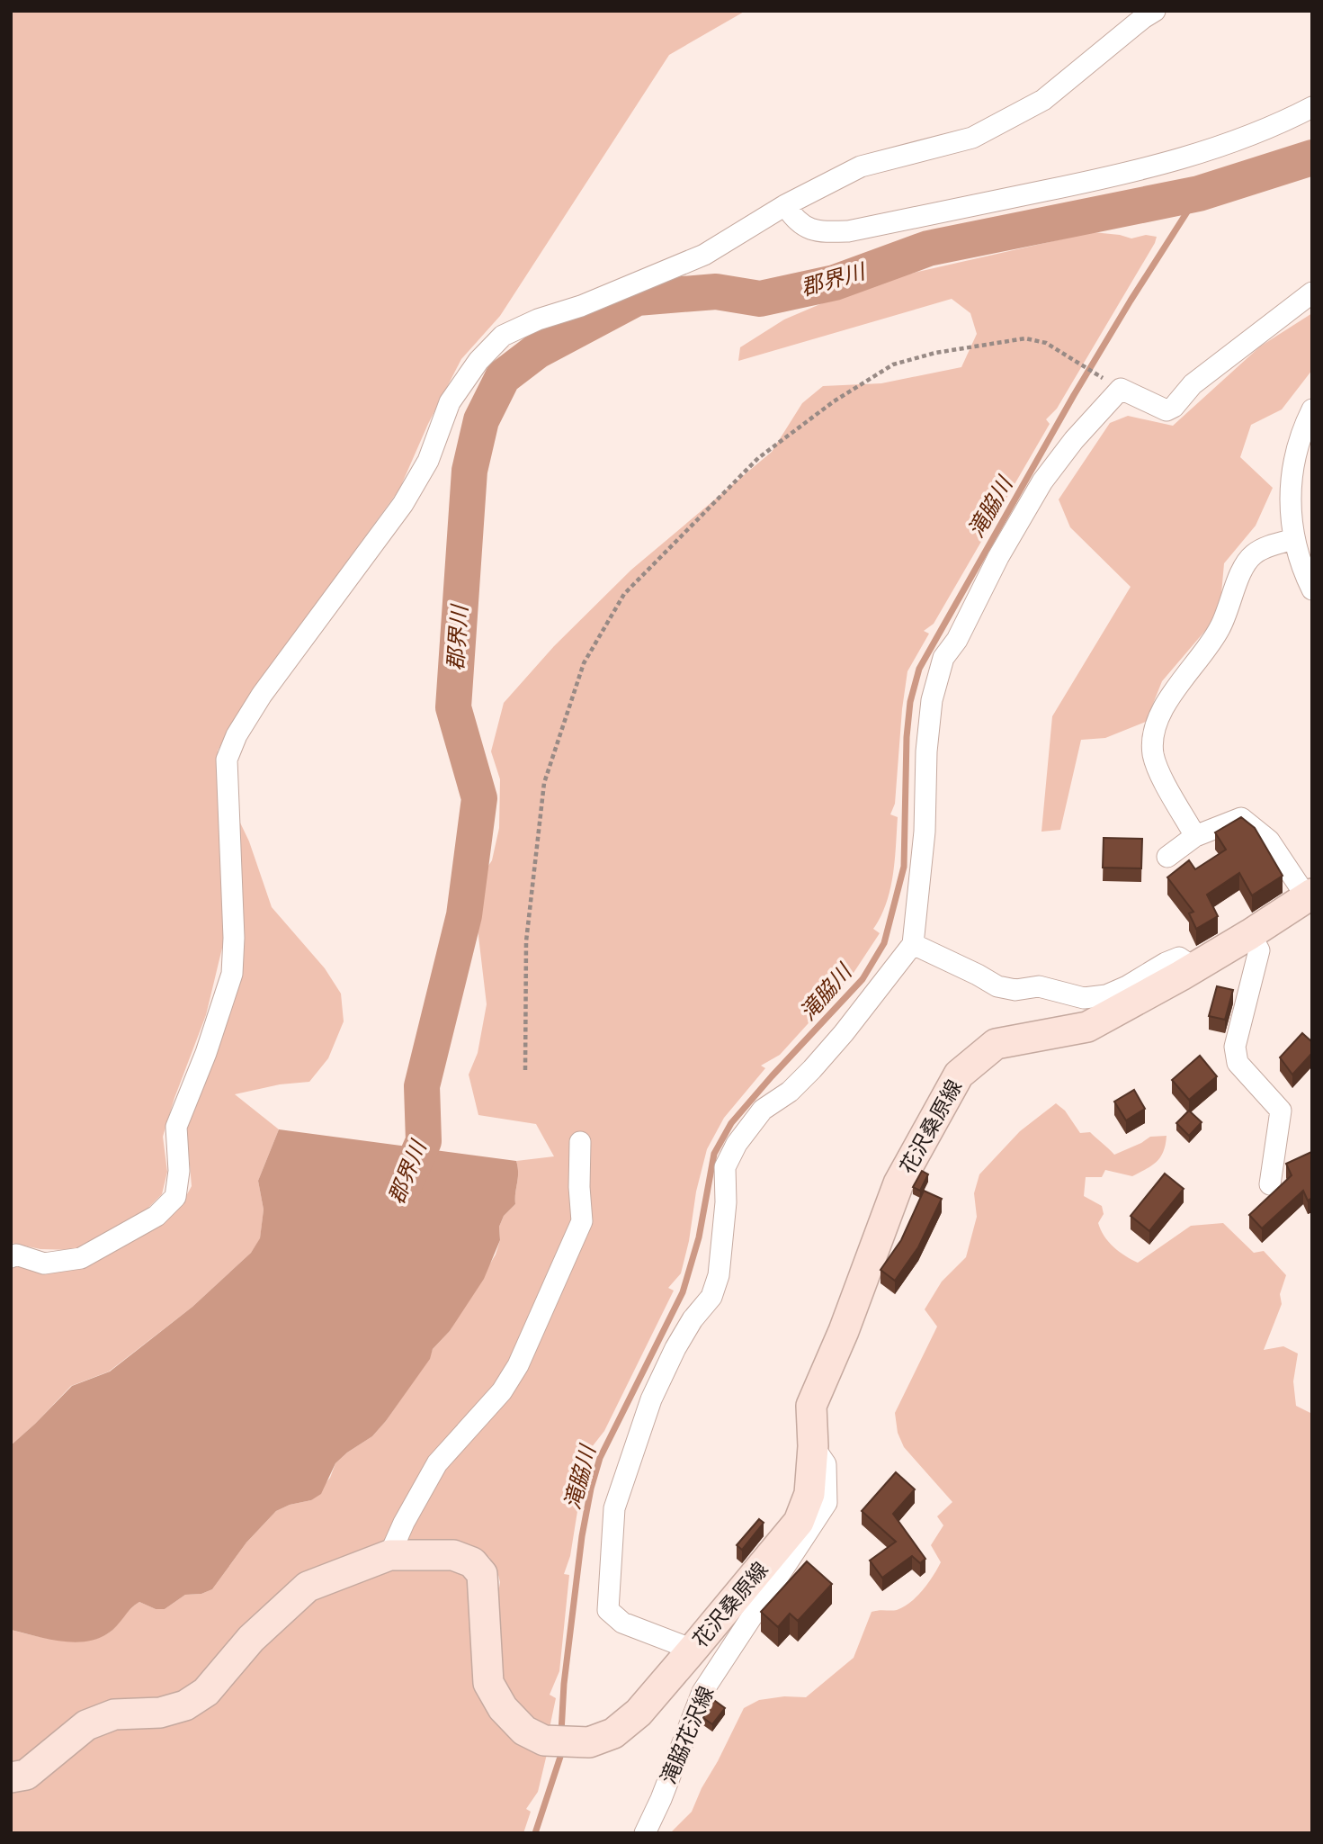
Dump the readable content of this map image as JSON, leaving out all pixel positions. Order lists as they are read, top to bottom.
{
  "streets": {
    "main road": ["花沢桑原線"],
    "street": ["滝脇花沢線"]
  },
  "crossings": [
    ["花沢桑原線", "滝脇花沢線"]
  ],
  "water": ["郡界川", "滝脇川"]
}
